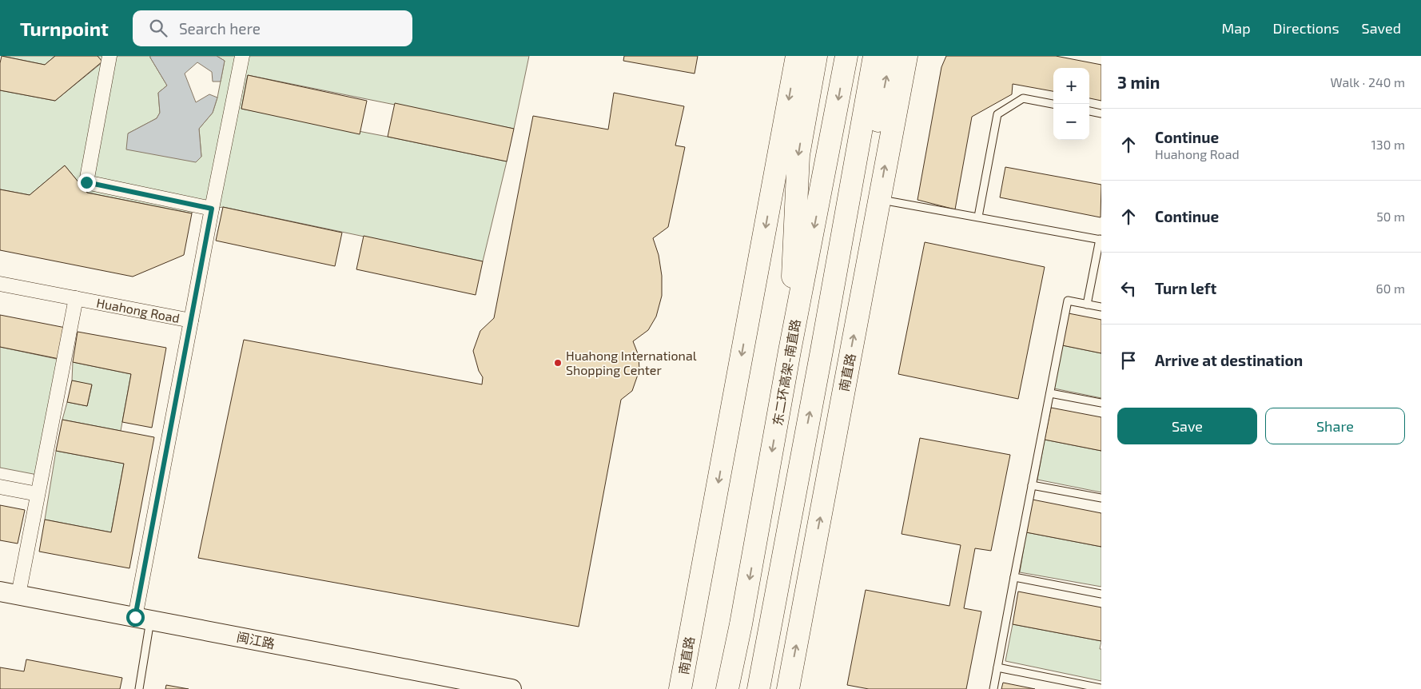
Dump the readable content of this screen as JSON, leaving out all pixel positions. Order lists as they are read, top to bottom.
{
  "streets": {
    "highway": ["东二环高架-南直路", "南直路"],
    "main road": ["闽江路"],
    "street": ["Huahong Road"]
  },
  "crossings": [
    ["Huahong Road", "闽江路"]
  ],
  "places": ["Huahong International Shopping Center"],
  "page": {
    "header": "Turnpoint",
    "search": "Search here",
    "nav": ["Map", "Directions", "Saved"],
    "heading": ["3 min", "Walk · 240 m"],
    "map_buttons": ["+", "−"],
    "list": [
      ["Continue", "Huahong Road", "130 m"],
      ["Continue", "50 m"],
      ["Turn left", "60 m"],
      "Arrive at destination"
    ],
    "buttons": ["Save", "Share"]
  }
}
